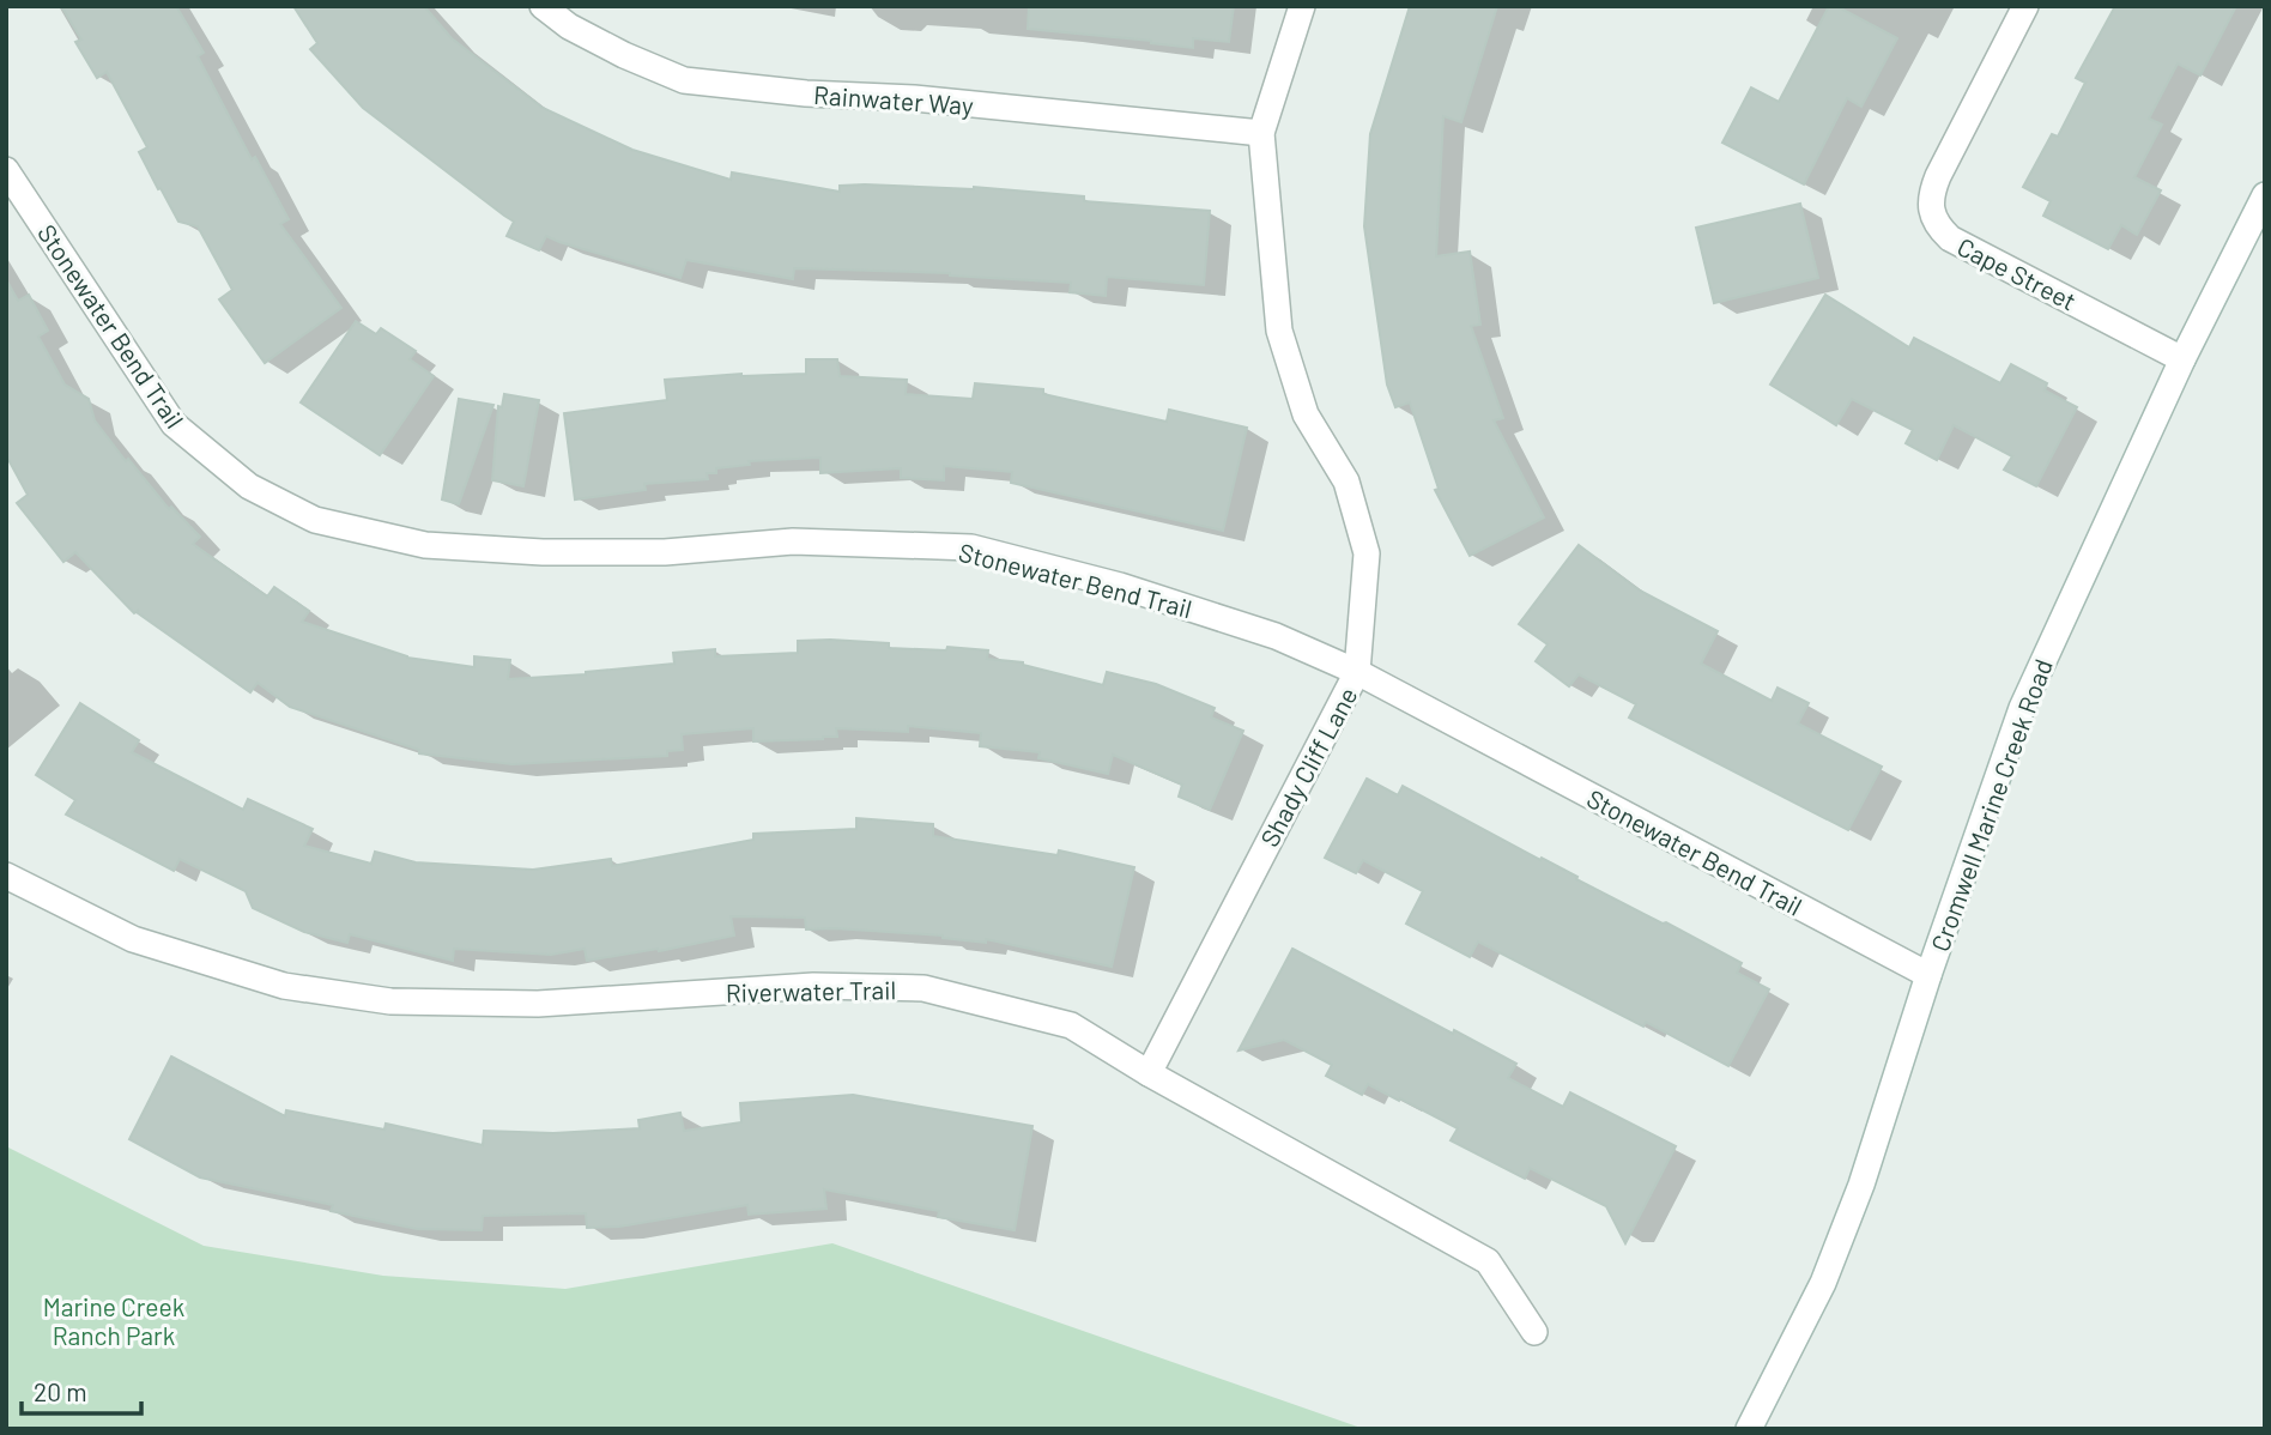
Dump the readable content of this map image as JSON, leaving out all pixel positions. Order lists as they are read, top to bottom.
{
  "streets": {
    "street": [
      "Rainwater Way",
      "Cape Street",
      "Stonewater Bend Trail",
      "Shady Cliff Lane",
      "Cromwell Marine Creek Road",
      "Riverwater Trail"
    ]
  },
  "crossings": [
    ["Rainwater Way", "Shady Cliff Lane"],
    ["Cape Street", "Cromwell Marine Creek Road"],
    ["Stonewater Bend Trail", "Shady Cliff Lane"],
    ["Stonewater Bend Trail", "Cromwell Marine Creek Road"],
    ["Shady Cliff Lane", "Riverwater Trail"]
  ],
  "parks": ["Marine Creek Ranch Park"],
  "scale_bar": "20 m"
}
